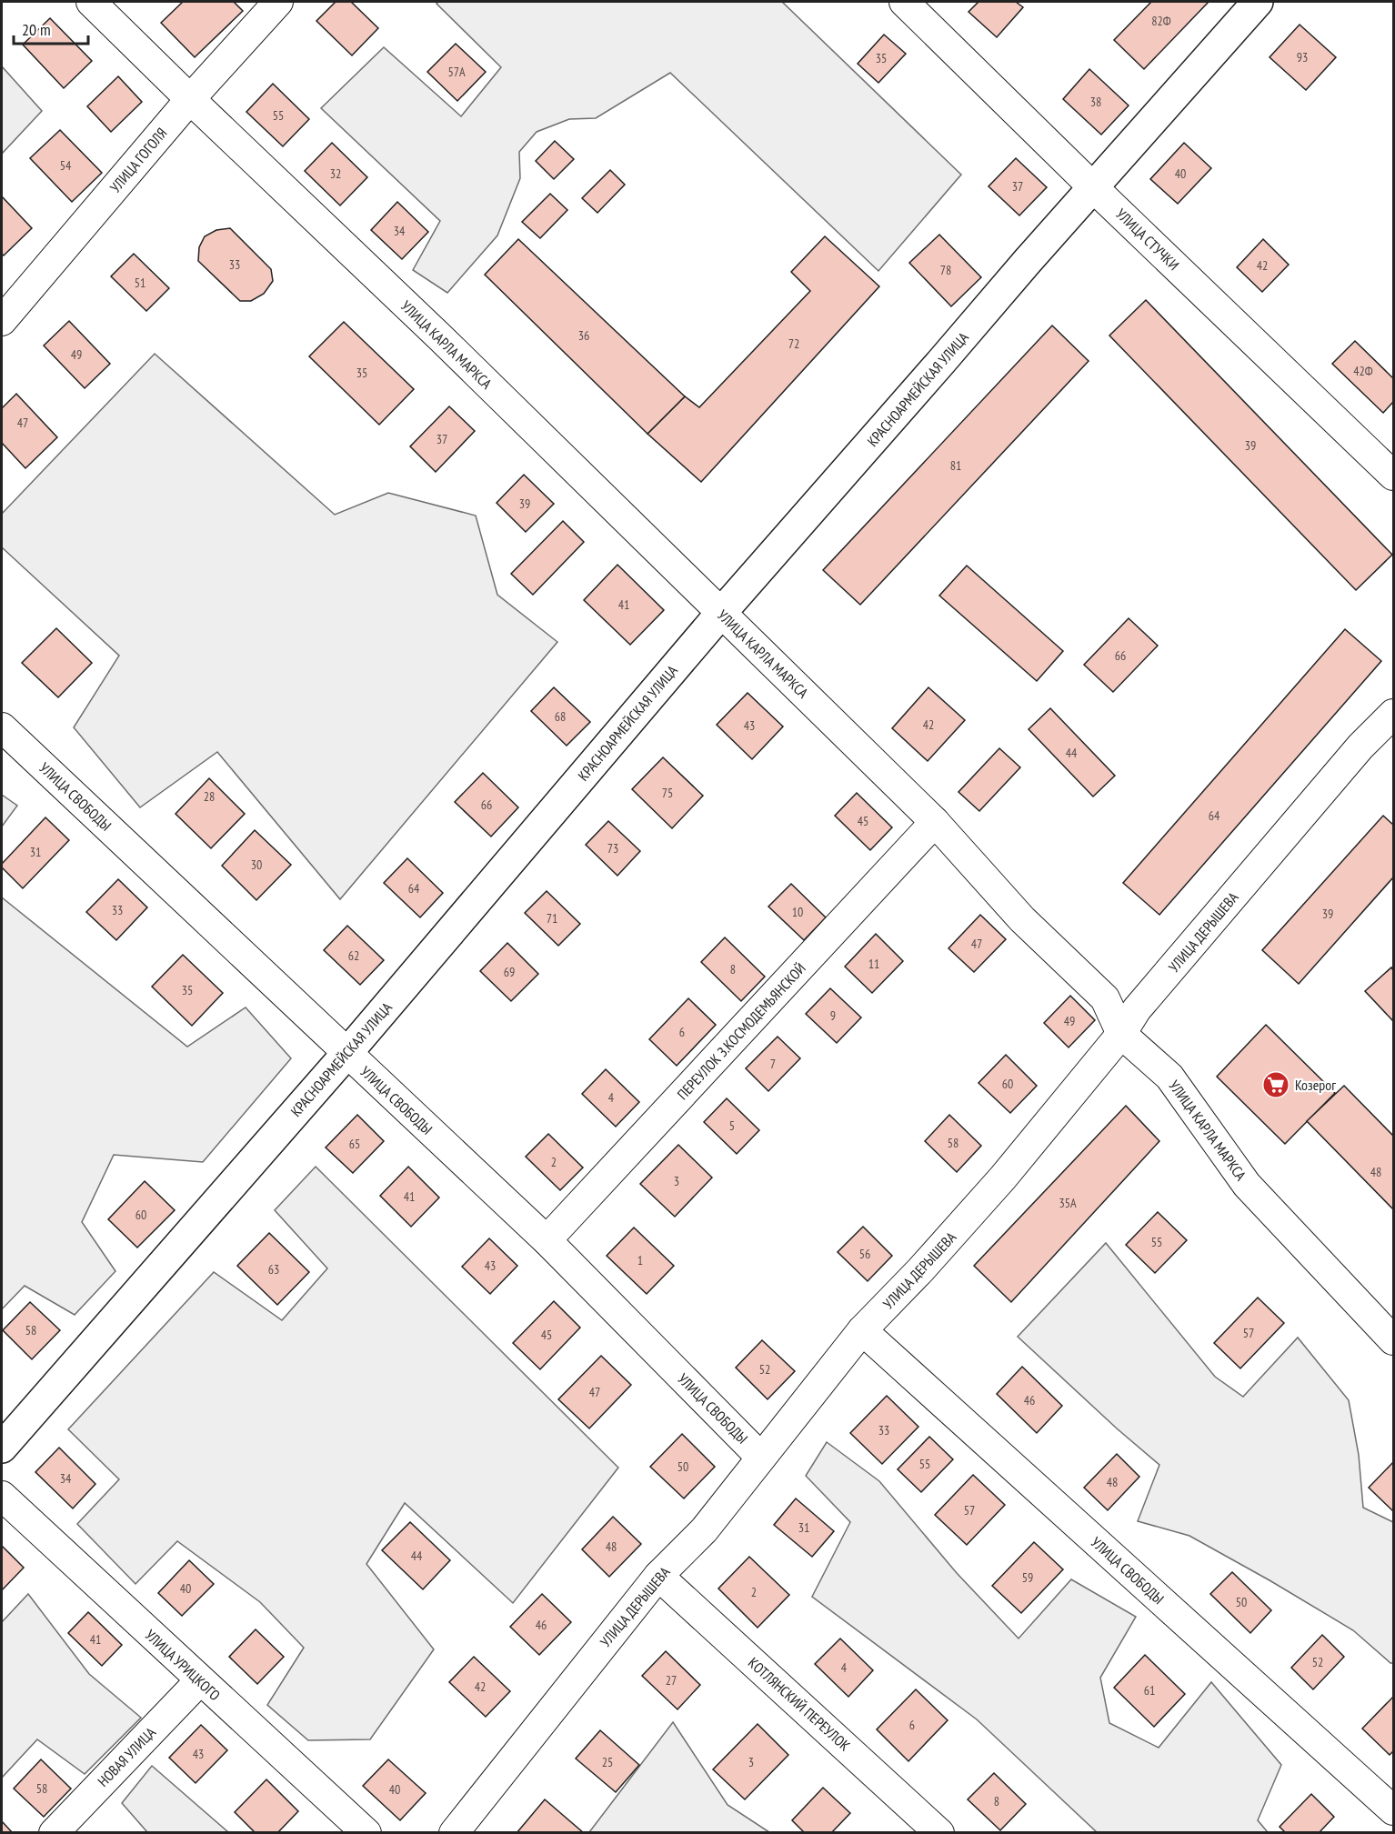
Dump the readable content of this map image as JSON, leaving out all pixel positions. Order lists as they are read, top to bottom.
{
  "streets": {
    "main road": ["КРАСНОАРМЕЙСКАЯ УЛИЦА"],
    "street": [
      "УЛИЦА ГОГОЛЯ",
      "УЛИЦА СТУЧКИ",
      "УЛИЦА КАРЛА МАРКСА",
      "УЛИЦА СВОБОДЫ",
      "УЛИЦА ДЕРЫШЕВА",
      "ПЕРЕУЛОК З.КОСМОДЕМЬЯНСКОЙ",
      "УЛИЦА УРИЦКОГО",
      "КОТЛЯНСКИЙ ПЕРЕУЛОК",
      "НОВАЯ УЛИЦА"
    ]
  },
  "crossings": [
    ["УЛИЦА ГОГОЛЯ", "УЛИЦА КАРЛА МАРКСА"],
    ["УЛИЦА СТУЧКИ", "КРАСНОАРМЕЙСКАЯ УЛИЦА"],
    ["УЛИЦА КАРЛА МАРКСА", "КРАСНОАРМЕЙСКАЯ УЛИЦА"],
    ["УЛИЦА КАРЛА МАРКСА", "УЛИЦА ДЕРЫШЕВА"],
    ["УЛИЦА КАРЛА МАРКСА", "ПЕРЕУЛОК З.КОСМОДЕМЬЯНСКОЙ"],
    ["КРАСНОАРМЕЙСКАЯ УЛИЦА", "УЛИЦА СВОБОДЫ"],
    ["УЛИЦА СВОБОДЫ", "УЛИЦА ДЕРЫШЕВА"],
    ["УЛИЦА СВОБОДЫ", "ПЕРЕУЛОК З.КОСМОДЕМЬЯНСКОЙ"],
    ["УЛИЦА ДЕРЫШЕВА", "КОТЛЯНСКИЙ ПЕРЕУЛОК"],
    ["УЛИЦА УРИЦКОГО", "НОВАЯ УЛИЦА"]
  ],
  "places": {
    "supermarket": ["Козерог"]
  },
  "house_numbers": [
    "82Ф",
    "93",
    "35",
    "57А",
    "38",
    "55",
    "54",
    "32",
    "40",
    "37",
    "34",
    "33",
    "42",
    "78",
    "51",
    "36",
    "72",
    "49",
    "42Ф",
    "35",
    "47",
    "37",
    "39",
    "81",
    "39",
    "41",
    "66",
    "68",
    "42",
    "43",
    "44",
    "75",
    "28",
    "66",
    "64",
    "45",
    "73",
    "31",
    "30",
    "64",
    "33",
    "10",
    "39",
    "71",
    "47",
    "62",
    "11",
    "8",
    "69",
    "35",
    "9",
    "49",
    "6",
    "7",
    "60",
    "4",
    "5",
    "58",
    "65",
    "2",
    "48",
    "3",
    "41",
    "35А",
    "60",
    "55",
    "56",
    "1",
    "43",
    "63",
    "58",
    "57",
    "45",
    "52",
    "47",
    "46",
    "33",
    "55",
    "50",
    "34",
    "48",
    "57",
    "31",
    "48",
    "44",
    "59",
    "40",
    "2",
    "50",
    "46",
    "41",
    "52",
    "4",
    "27",
    "42",
    "61",
    "6",
    "43",
    "25",
    "3",
    "58",
    "40",
    "8"
  ],
  "scale_bar": "20 m"
}
